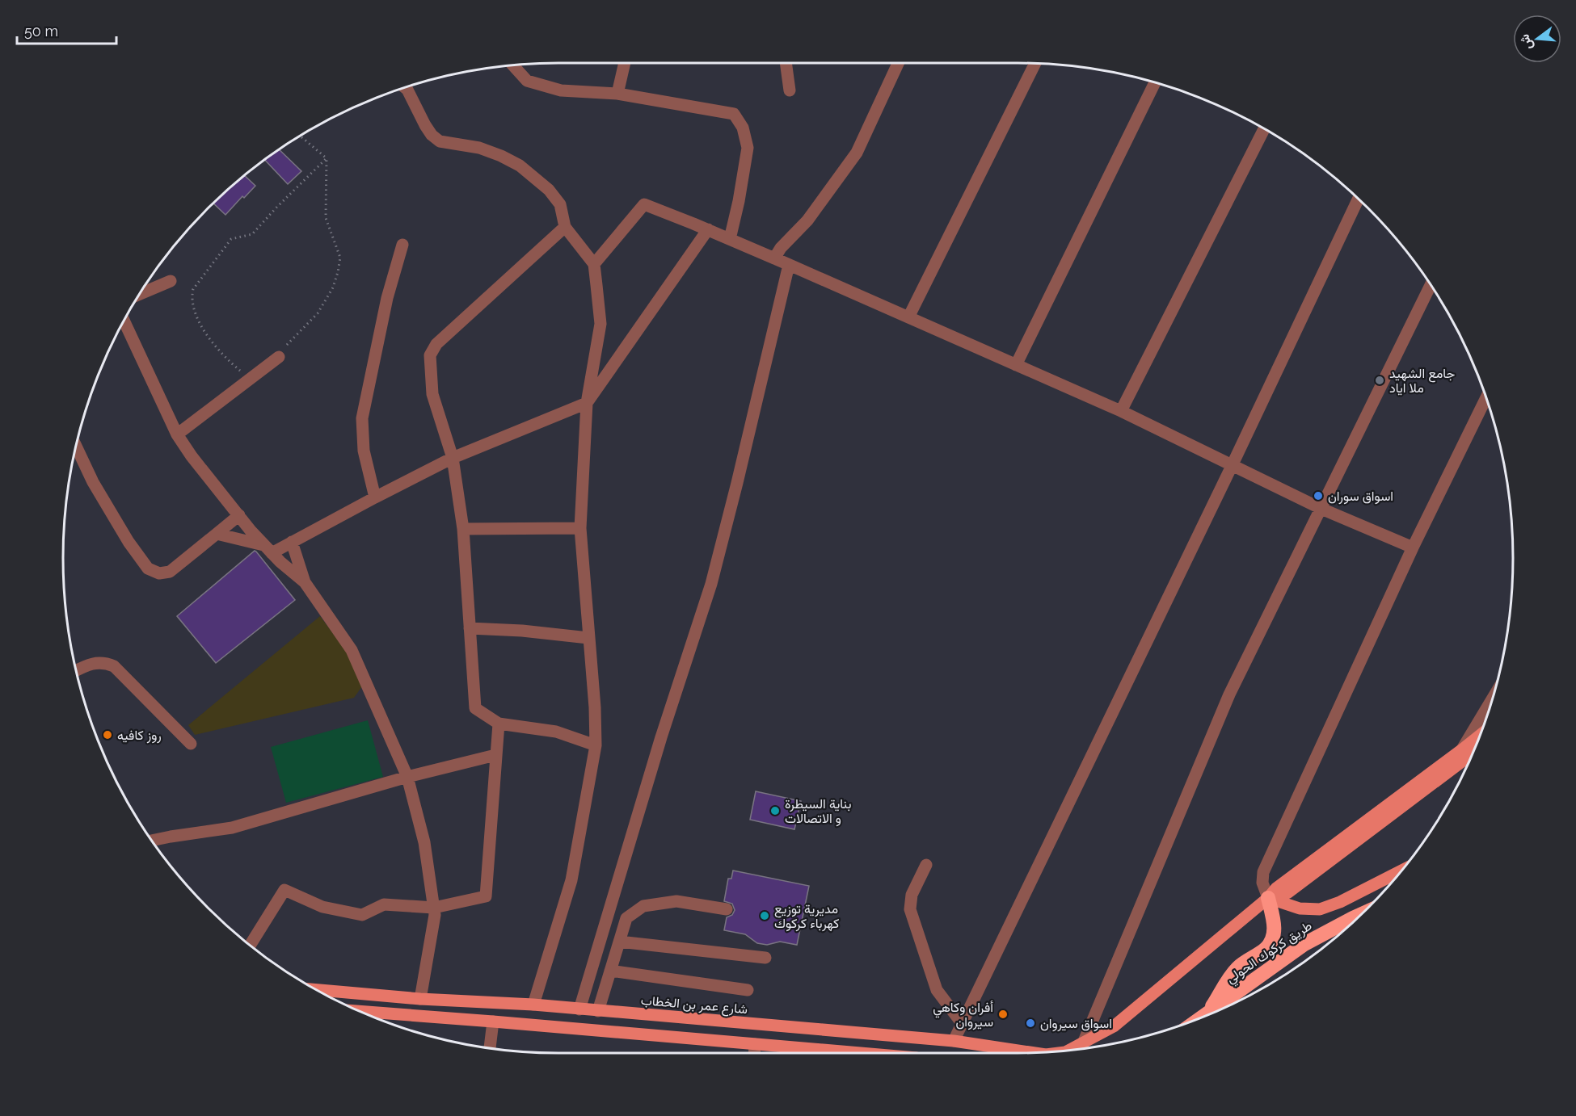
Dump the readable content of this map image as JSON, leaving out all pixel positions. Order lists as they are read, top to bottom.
{
  "streets": {
    "highway": ["طريق كركوك الحولي"],
    "main road": ["شارع عمر بن الخطاب"]
  },
  "places": [
    "جامع الشهيد ملا اياد",
    "اسواق سوران",
    "روز كافيه",
    "بناية السيطرة و الاتصالات",
    "مديرية توزيع كهرباء كركوك",
    "أفران وكاهي سيروان",
    "اسواق سيروان"
  ],
  "scale_bar": "50 m",
  "north": "left"
}
